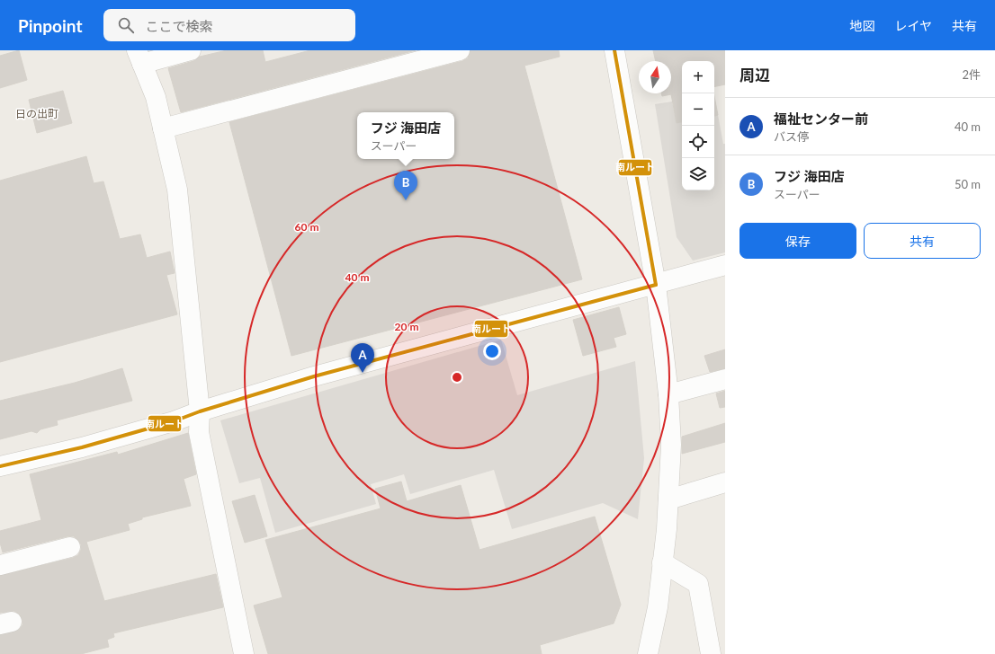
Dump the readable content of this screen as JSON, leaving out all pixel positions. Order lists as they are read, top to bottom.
{
  "districts": ["日の出町"],
  "lines": ["transit line 南ルート"],
  "north": "top",
  "page": {
    "header": "Pinpoint",
    "search": "ここで検索",
    "nav": ["地図", "レイヤ", "共有"],
    "heading": ["周辺", "2件"],
    "map_buttons": ["+", "−"],
    "list": [
      {
        "mark": "A",
        "name": "福祉センター前",
        "note": "バス停",
        "value": "40 m"
      },
      {
        "mark": "B",
        "name": "フジ 海田店",
        "note": "スーパー",
        "value": "50 m"
      }
    ],
    "popup": ["フジ 海田店", "スーパー"],
    "pins": ["B", "A"],
    "buttons": ["保存", "共有"]
  },
  "rings": ["60 m", "40 m", "20 m"]
}
